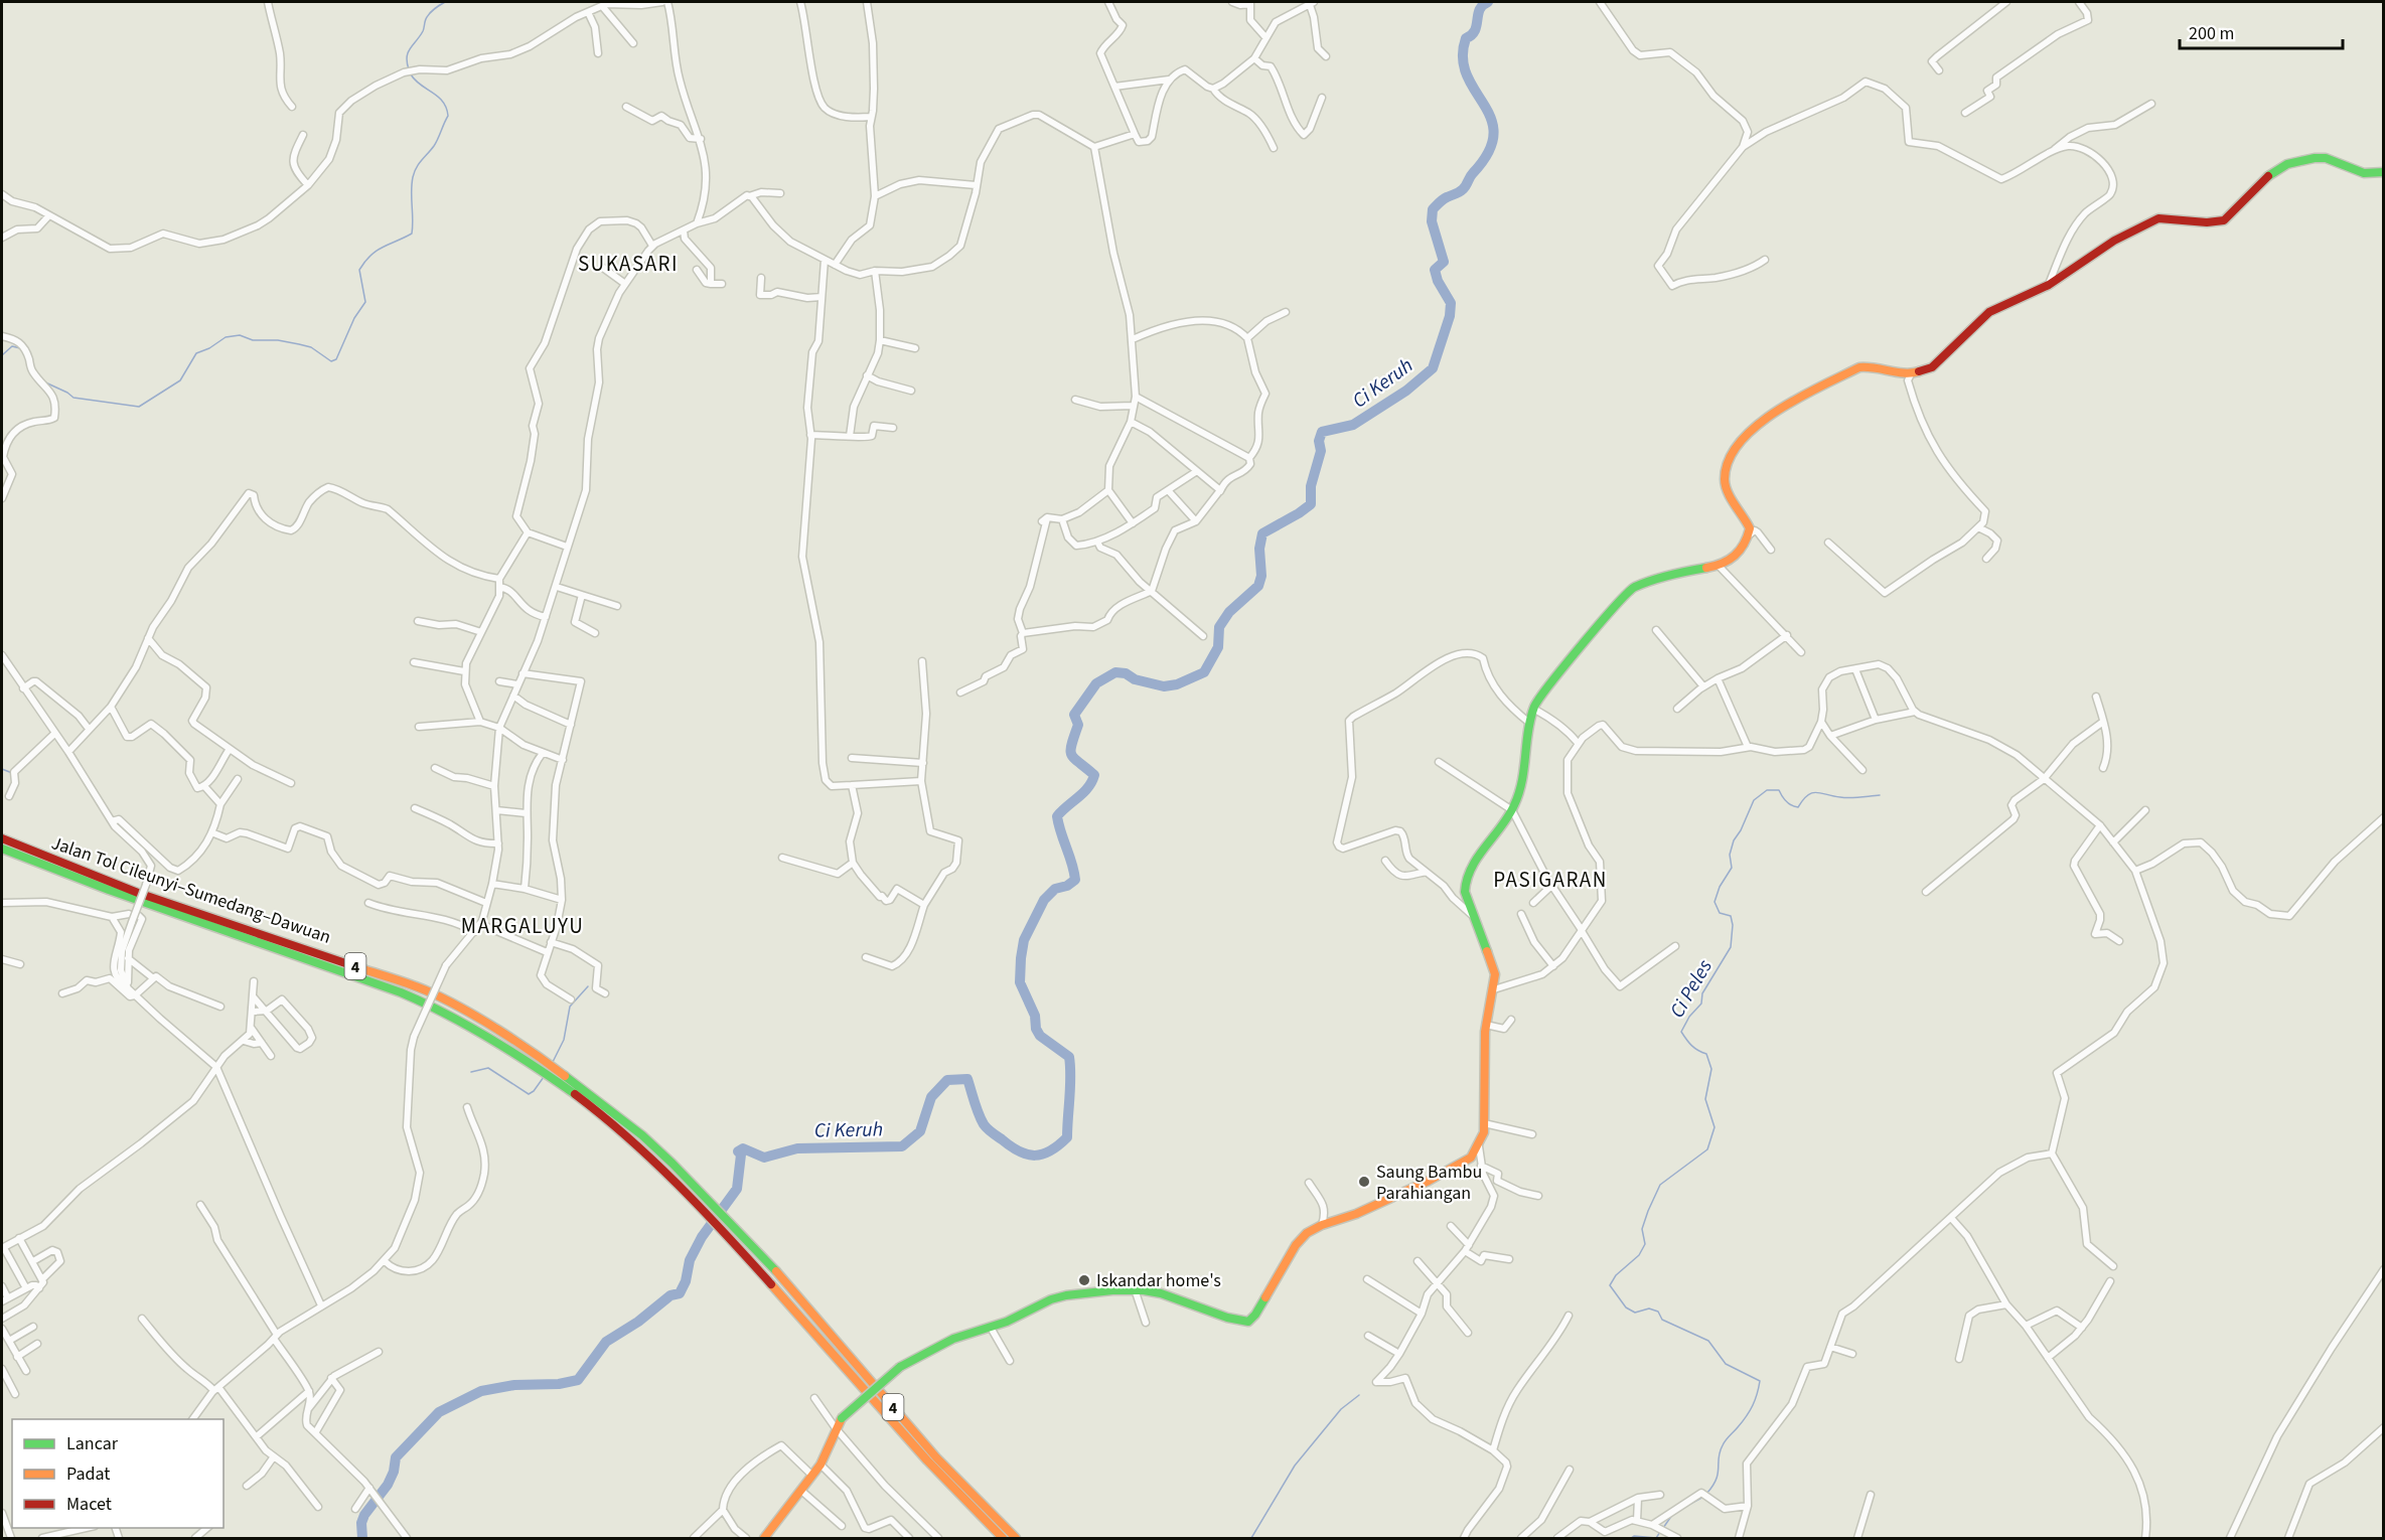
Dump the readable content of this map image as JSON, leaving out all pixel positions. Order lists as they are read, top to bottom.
{
  "streets": {
    "main road": ["Jalan Tol Cileunyi–Sumedang–Dawuan", "4"]
  },
  "districts": ["SUKASARI", "PASIGARAN", "MARGALUYU"],
  "water": ["Ci Keruh", "Ci Peles"],
  "places": ["Saung Bambu Parahiangan", "Iskandar home's"],
  "legend": ["Lancar", "Padat", "Macet"],
  "scale_bar": "200 m"
}
